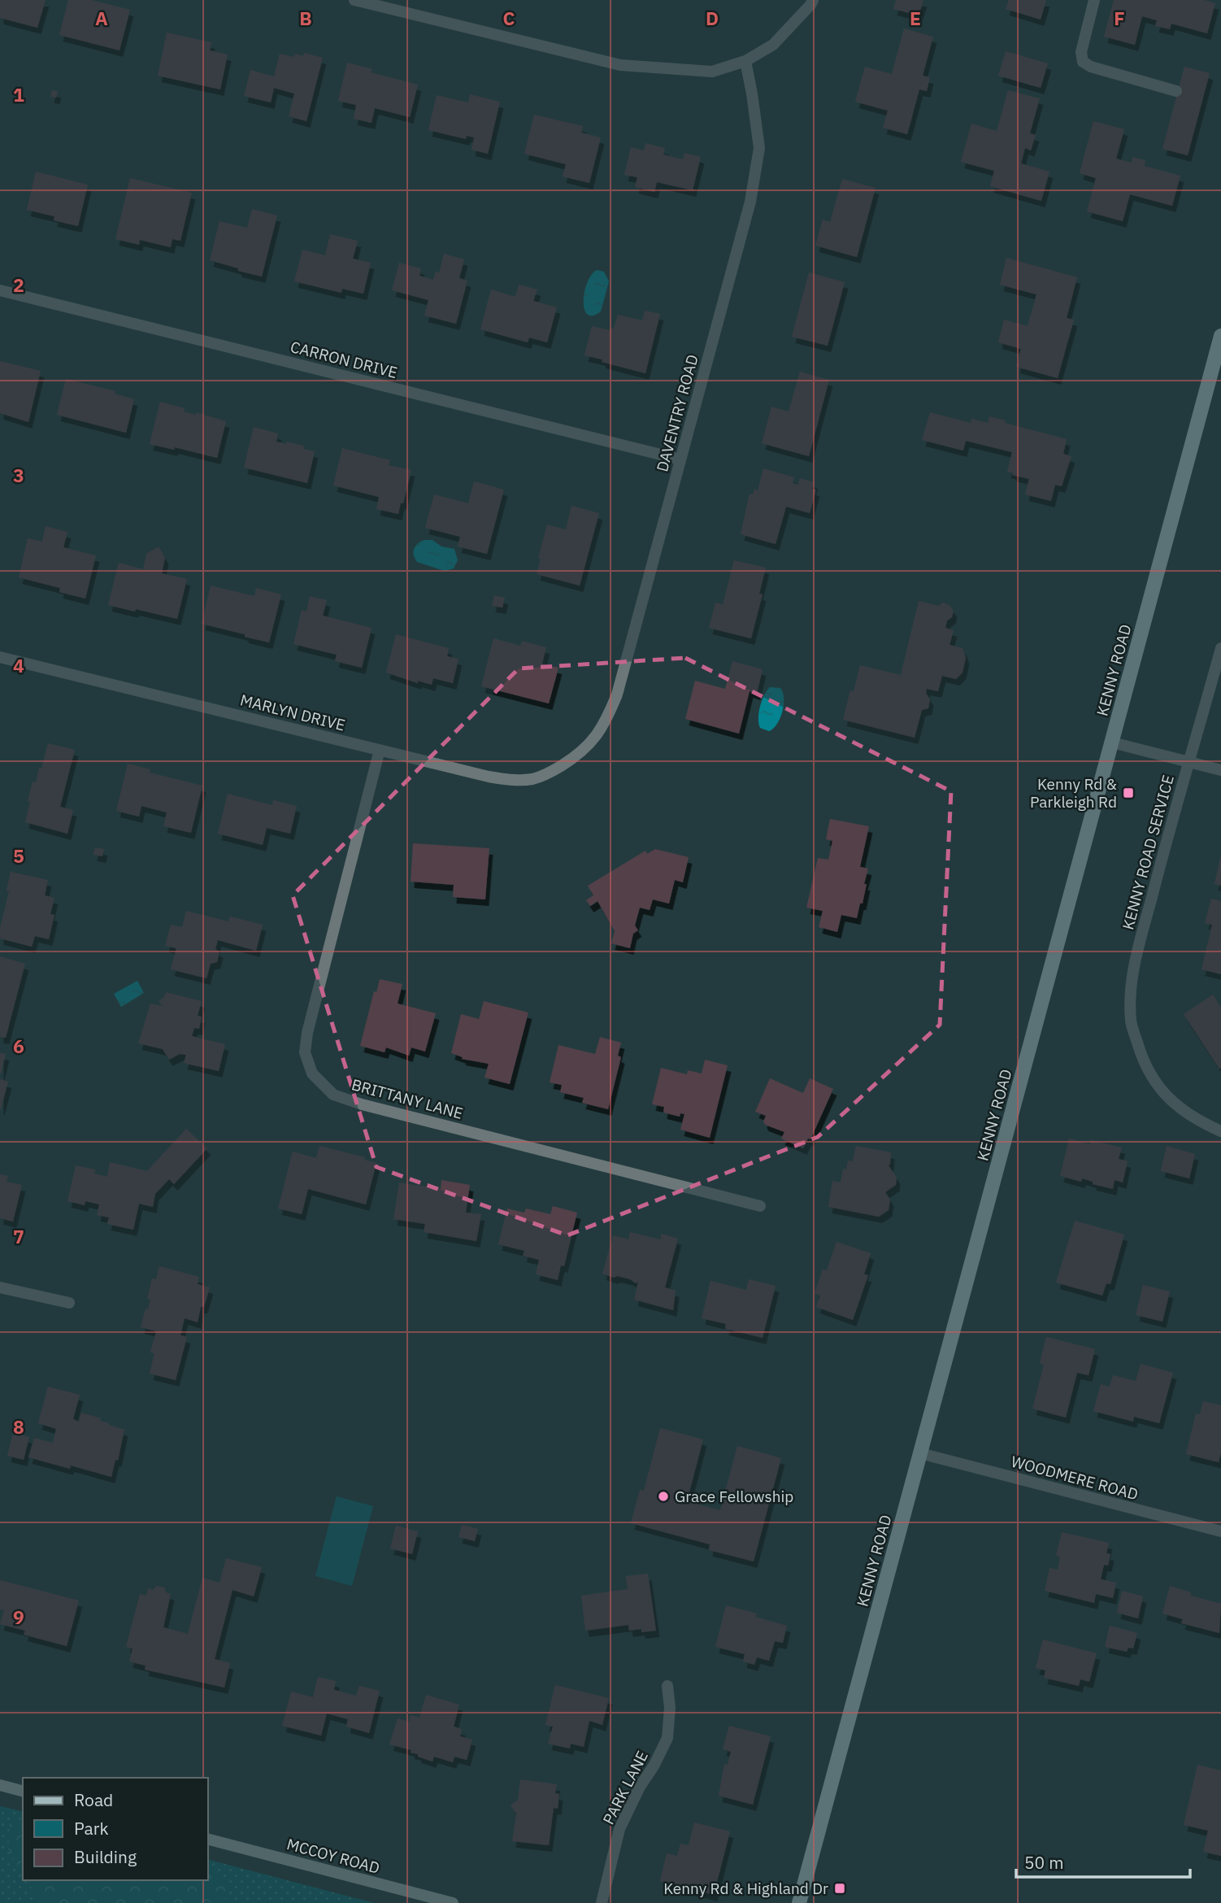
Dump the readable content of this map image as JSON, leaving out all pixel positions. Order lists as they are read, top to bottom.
{
  "streets": {
    "main road": ["KENNY ROAD", "MCCOY ROAD"],
    "street": [
      "CARRON DRIVE",
      "DAVENTRY ROAD",
      "MARLYN DRIVE",
      "KENNY ROAD SERVICE",
      "BRITTANY LANE",
      "WOODMERE ROAD",
      "PARK LANE"
    ]
  },
  "crossings": [
    ["CARRON DRIVE", "DAVENTRY ROAD"],
    ["DAVENTRY ROAD", "MARLYN DRIVE"],
    ["KENNY ROAD", "WOODMERE ROAD"],
    ["MARLYN DRIVE", "BRITTANY LANE"]
  ],
  "places": {
    "transit": ["Kenny Rd & Parkleigh Rd", "Kenny Rd & Highland Dr"],
    "other": ["Grace Fellowship"]
  },
  "legend": ["Road", "Park", "Building"],
  "scale_bar": "50 m",
  "grid": {
    "columns": [
      "A",
      "B",
      "C",
      "D",
      "E",
      "F"
    ],
    "rows": [
      "1",
      "2",
      "3",
      "4",
      "5",
      "6",
      "7",
      "8",
      "9"
    ]
  }
}
